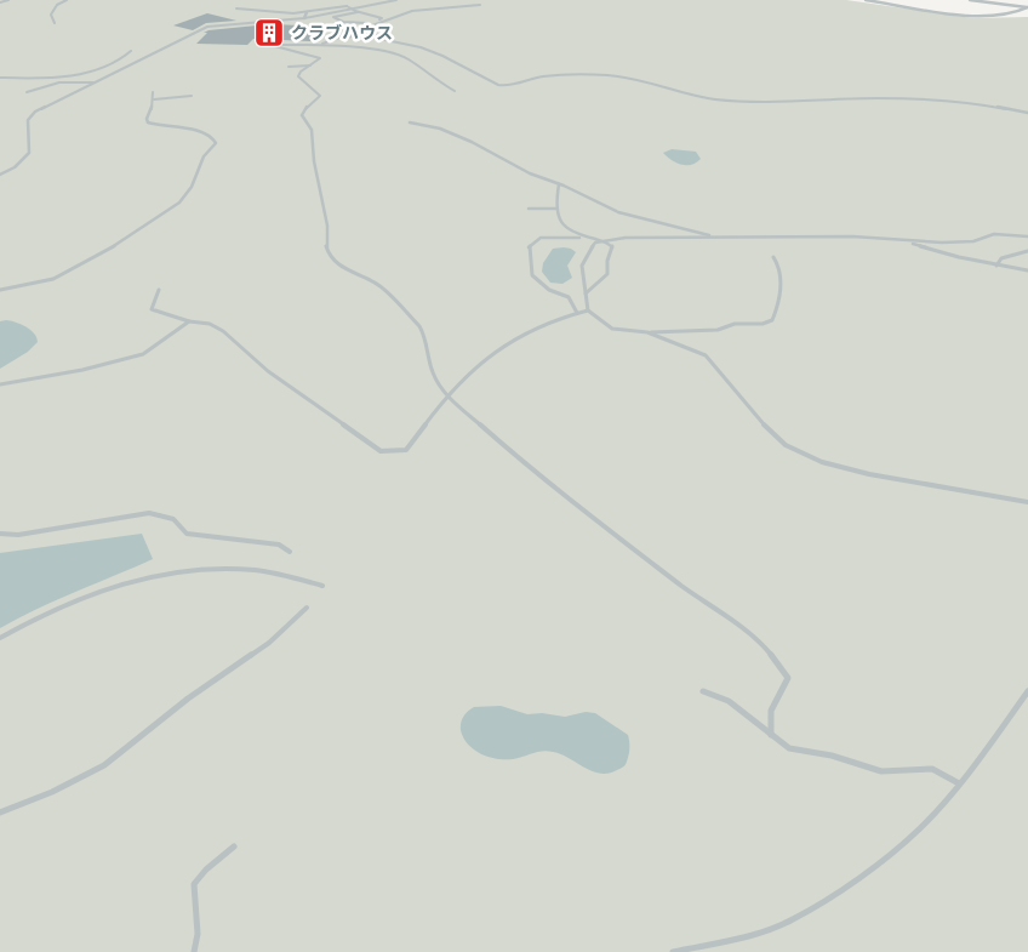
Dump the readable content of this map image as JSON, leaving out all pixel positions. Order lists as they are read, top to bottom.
{
  "places": {
    "building": ["クラブハウス"]
  }
}
